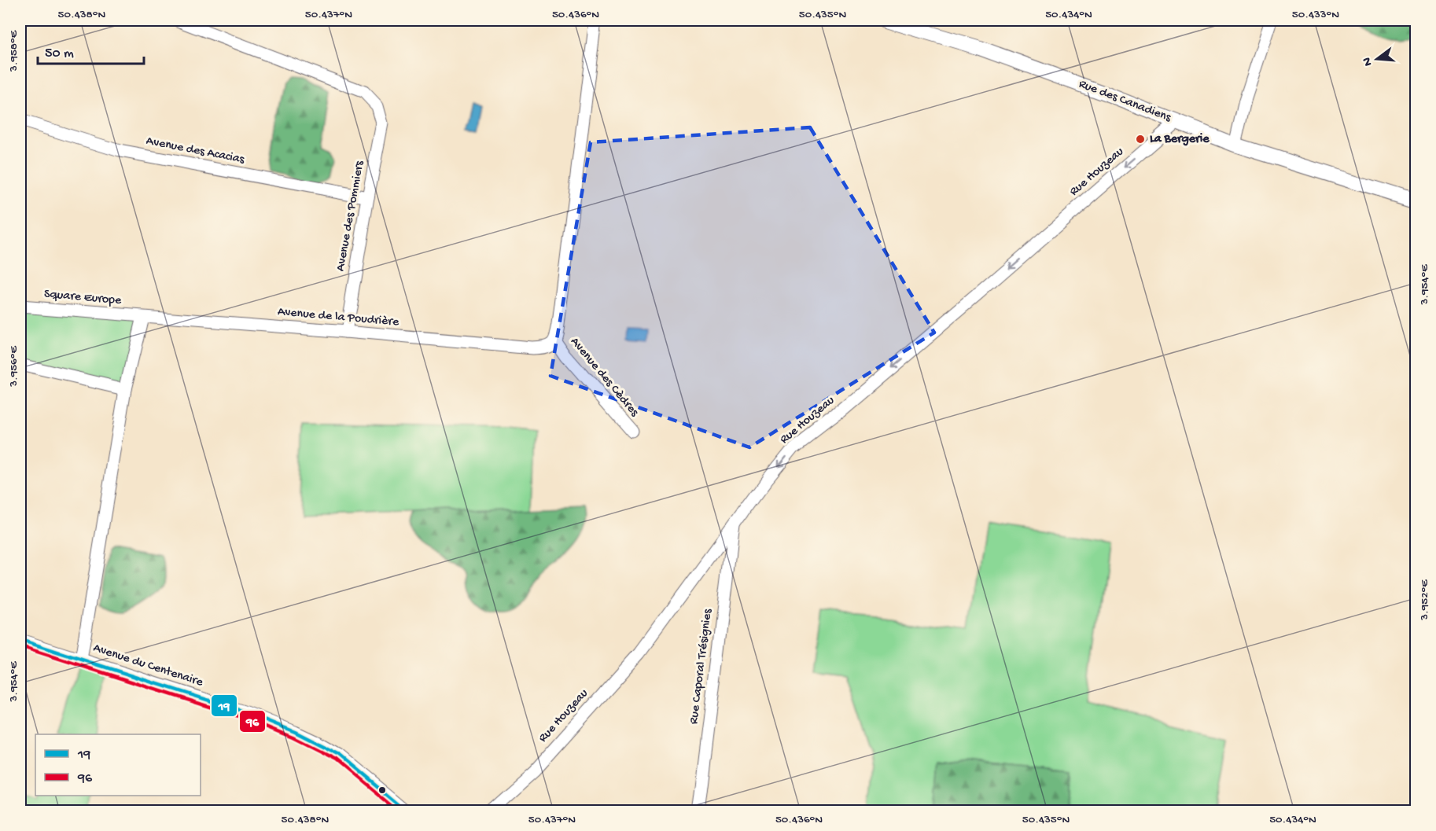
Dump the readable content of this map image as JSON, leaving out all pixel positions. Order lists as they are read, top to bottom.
{
  "streets": {
    "street": [
      "Rue des Canadiens",
      "Avenue des Acacias",
      "Rue Houzeau",
      "Avenue des Pommiers",
      "Square Europe",
      "Avenue de la Poudrière",
      "Avenue des Cèdres",
      "Avenue du Centenaire",
      "Rue Caporal Trésignies"
    ]
  },
  "crossings": [
    ["Rue des Canadiens", "Rue Houzeau"],
    ["Avenue des Acacias", "Avenue des Pommiers"],
    ["Rue Houzeau", "Rue Caporal Trésignies"],
    ["Avenue des Pommiers", "Avenue de la Poudrière"],
    ["Square Europe", "Avenue de la Poudrière"],
    ["Avenue de la Poudrière", "Avenue des Cèdres"]
  ],
  "one_way": ["Rue Houzeau"],
  "places": ["La Bergerie"],
  "lines": ["transit line 19", "transit line 96"],
  "legend": ["19", "96"],
  "scale_bar": "50 m",
  "north": "left",
  "coordinates": [
    "50.438°N",
    "50.437°N",
    "50.436°N",
    "50.435°N",
    "50.434°N",
    "50.433°N",
    "3.958°E",
    "3.954°E",
    "3.956°E",
    "3.952°E"
  ]
}
